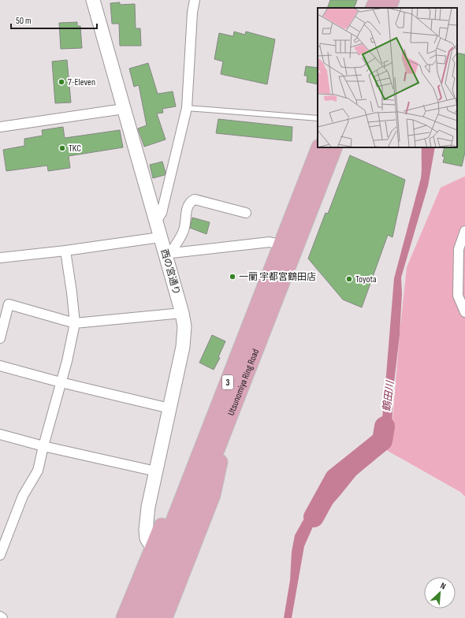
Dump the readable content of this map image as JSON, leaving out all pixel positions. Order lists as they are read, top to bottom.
{
  "streets": {
    "main road": ["3", "Utsunomiya Ring Road"],
    "street": ["西の宮通り"]
  },
  "crossings": [
    ["西の宮通り", "3"],
    ["3", "Utsunomiya Ring Road"]
  ],
  "water": ["鶴田川"],
  "places": [
    "7-Eleven",
    "TKC",
    "一蘭 宇都宮鶴田店",
    "Toyota"
  ],
  "scale_bar": "50 m",
  "north": "top right"
}
